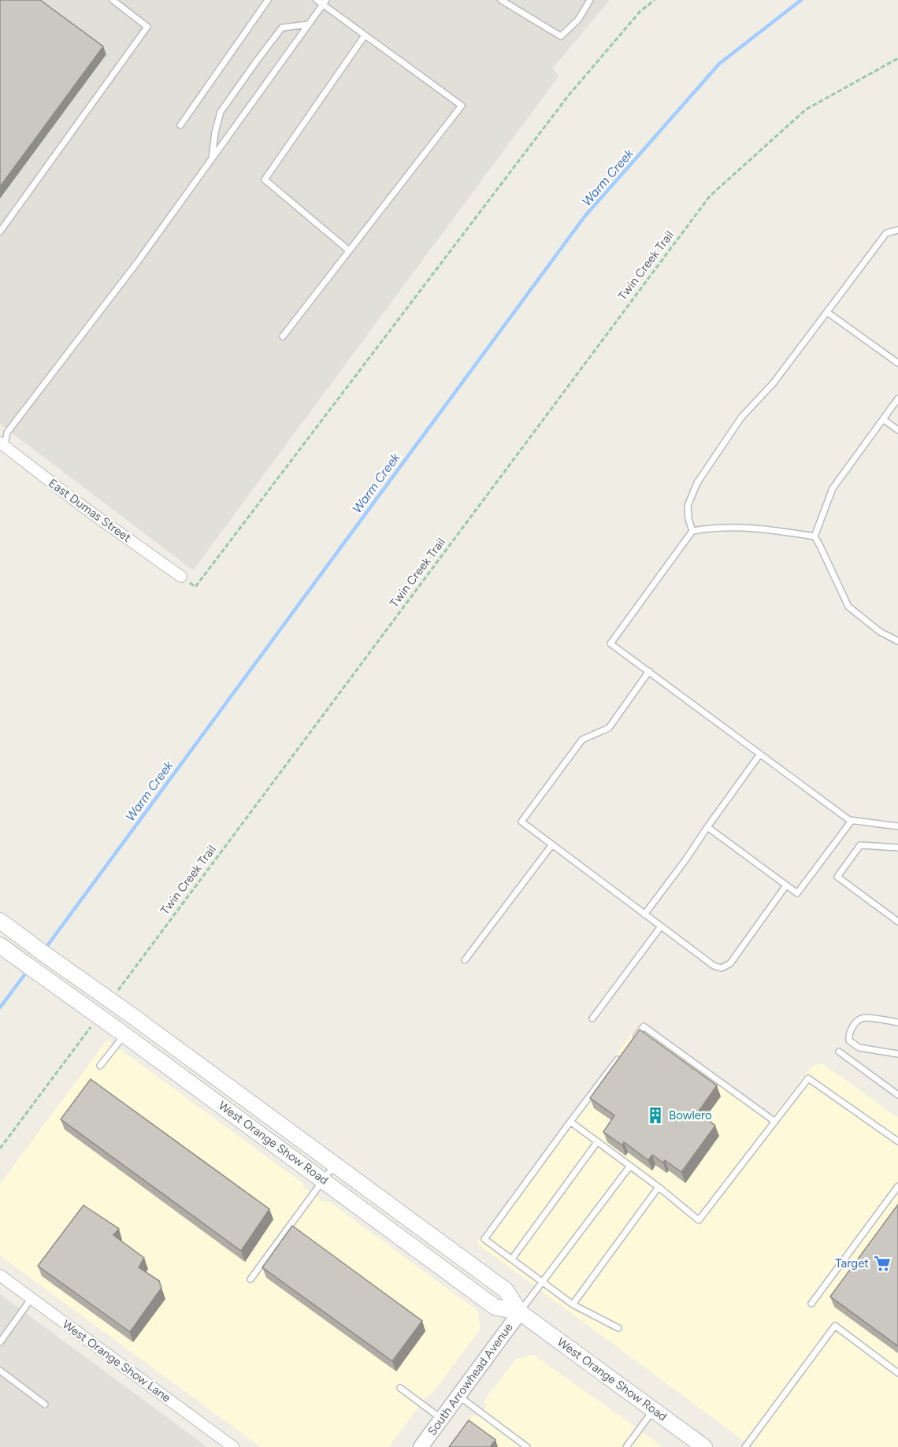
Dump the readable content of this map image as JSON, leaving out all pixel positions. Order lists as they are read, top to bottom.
{
  "streets": {
    "main road": ["West Orange Show Road"],
    "street": ["East Dumas Street", "West Orange Show Lane", "South Arrowhead Avenue"],
    "path": ["Twin Creek Trail"]
  },
  "crossings": [
    ["West Orange Show Road", "South Arrowhead Avenue"]
  ],
  "water": ["Warm Creek"],
  "places": {
    "building": ["Bowlero"],
    "supermarket": ["Target"]
  }
}
